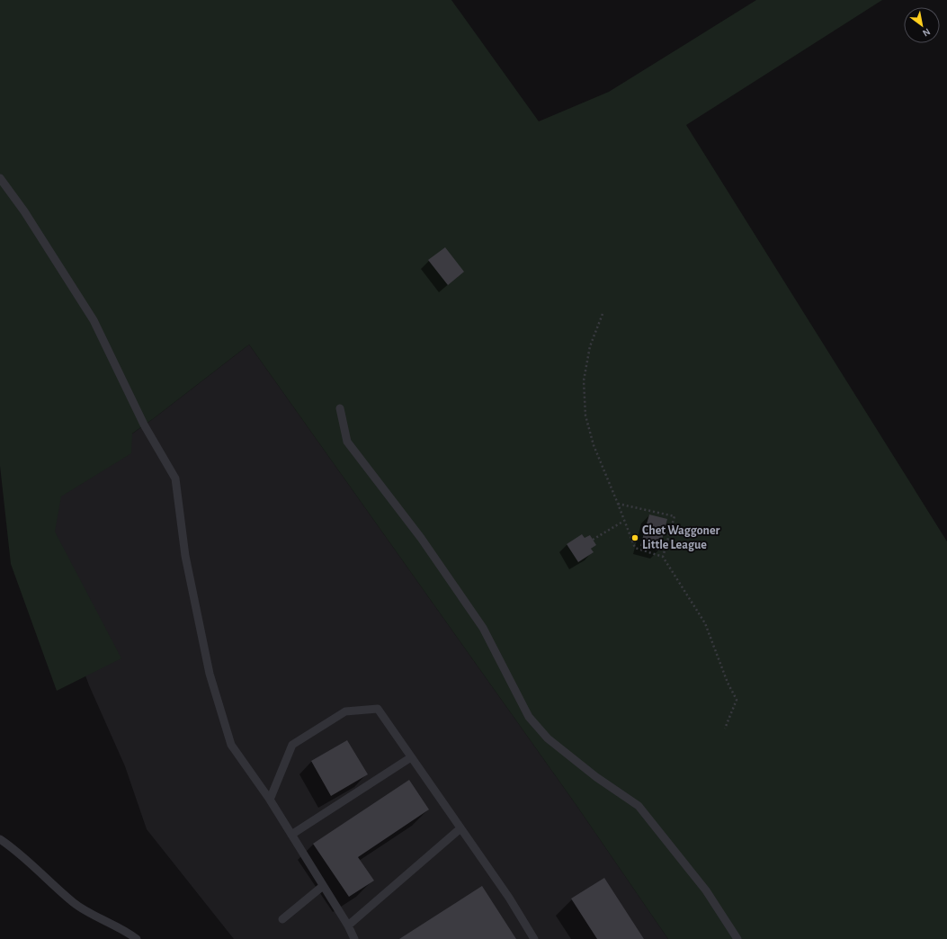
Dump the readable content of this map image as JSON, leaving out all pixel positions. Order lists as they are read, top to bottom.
{
  "places": ["Chet Waggoner Little League"],
  "north": "bottom right"
}
